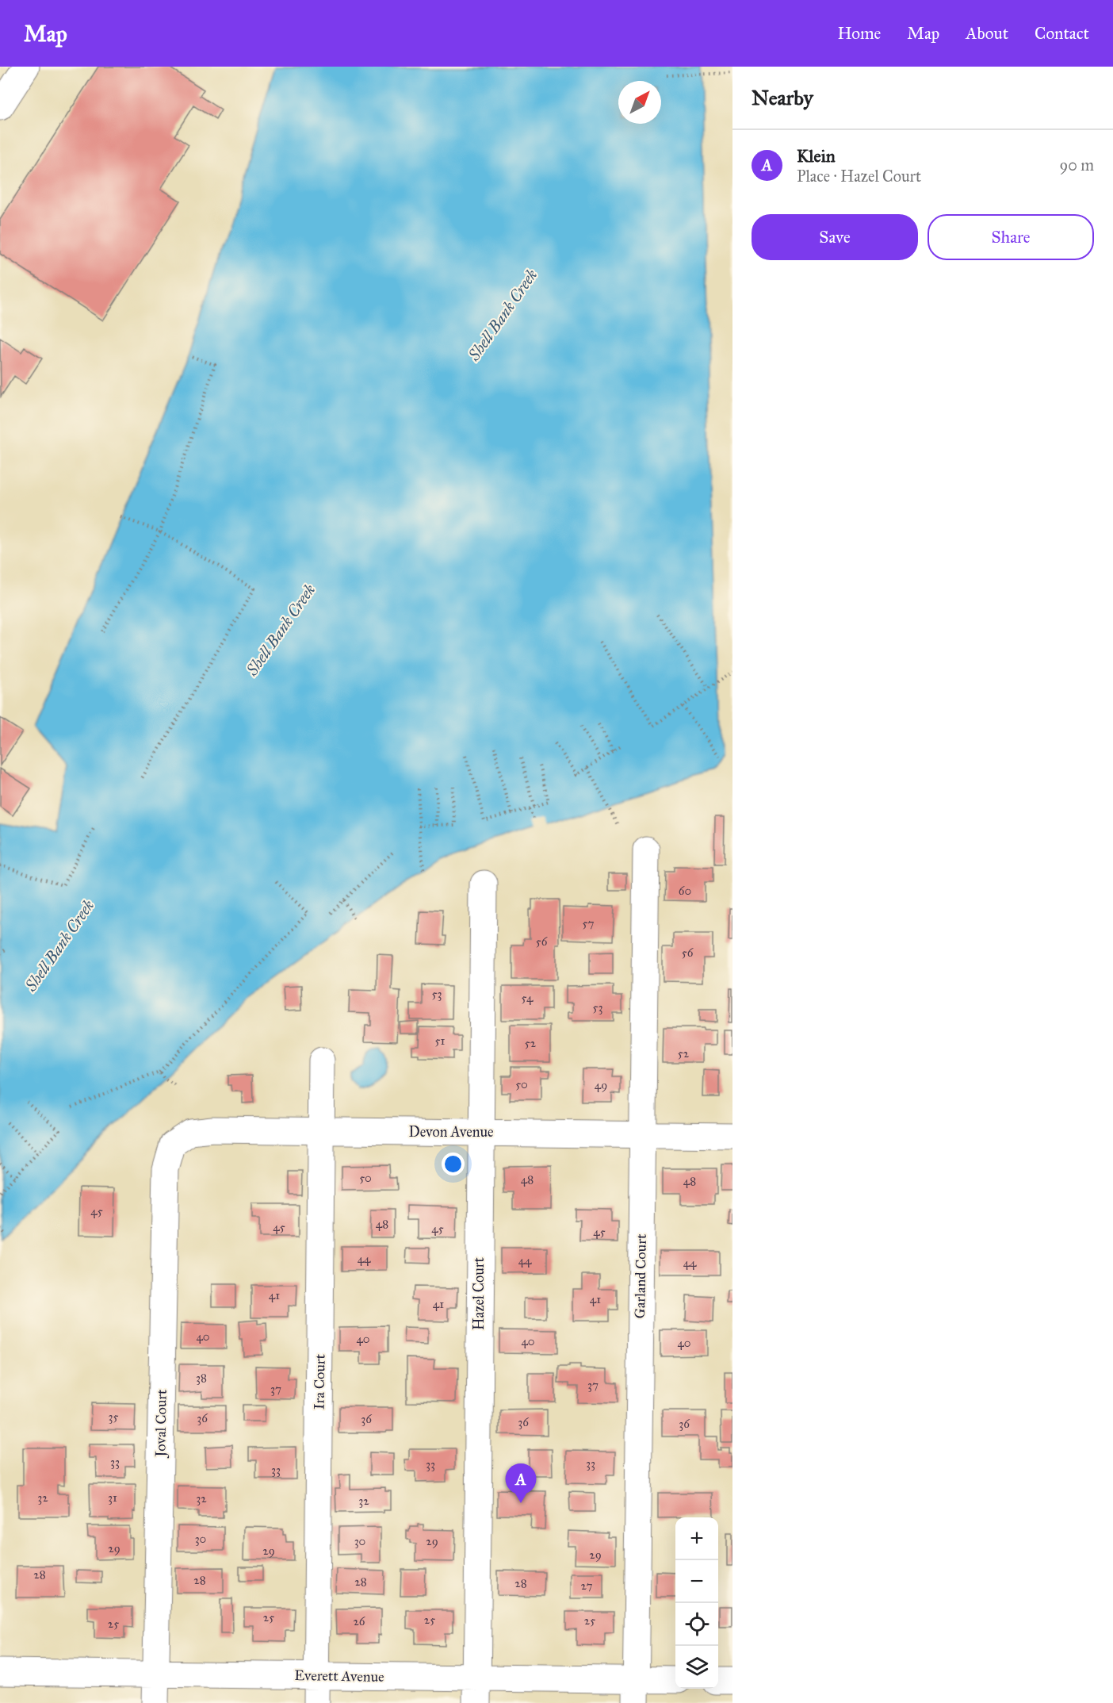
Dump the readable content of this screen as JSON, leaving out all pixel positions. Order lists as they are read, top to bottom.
{
  "streets": {
    "street": [
      "Devon Avenue",
      "Garland Court",
      "Hazel Court",
      "Ira Court",
      "Joval Court",
      "Everett Avenue"
    ]
  },
  "crossings": [
    ["Devon Avenue", "Garland Court"],
    ["Devon Avenue", "Hazel Court"],
    ["Devon Avenue", "Ira Court"],
    ["Devon Avenue", "Joval Court"],
    ["Garland Court", "Everett Avenue"],
    ["Hazel Court", "Everett Avenue"],
    ["Ira Court", "Everett Avenue"],
    ["Joval Court", "Everett Avenue"]
  ],
  "water": ["Shell Bank Creek"],
  "house_numbers": [
    "60",
    "57",
    "56",
    "56",
    "53",
    "54",
    "53",
    "51",
    "52",
    "52",
    "50",
    "49",
    "50",
    "48",
    "48",
    "45",
    "48",
    "45",
    "45",
    "45",
    "44",
    "44",
    "44",
    "41",
    "41",
    "41",
    "40",
    "40",
    "40",
    "40",
    "38",
    "37",
    "37",
    "35",
    "36",
    "36",
    "36",
    "36",
    "33",
    "33",
    "33",
    "33",
    "32",
    "31",
    "32",
    "32",
    "30",
    "30",
    "29",
    "29",
    "29",
    "29",
    "28",
    "28",
    "28",
    "28",
    "27",
    "25",
    "25",
    "25",
    "26",
    "25"
  ],
  "north": "top right",
  "page": {
    "header": "Map",
    "nav": [
      "Home",
      "Map",
      "About",
      "Contact"
    ],
    "heading": "Nearby",
    "list": [
      {
        "mark": "A",
        "name": "Klein",
        "note": "Place · Hazel Court",
        "value": "90 m"
      }
    ],
    "buttons": ["Save", "Share"],
    "pins": "A",
    "map_buttons": ["+", "−"]
  }
}
